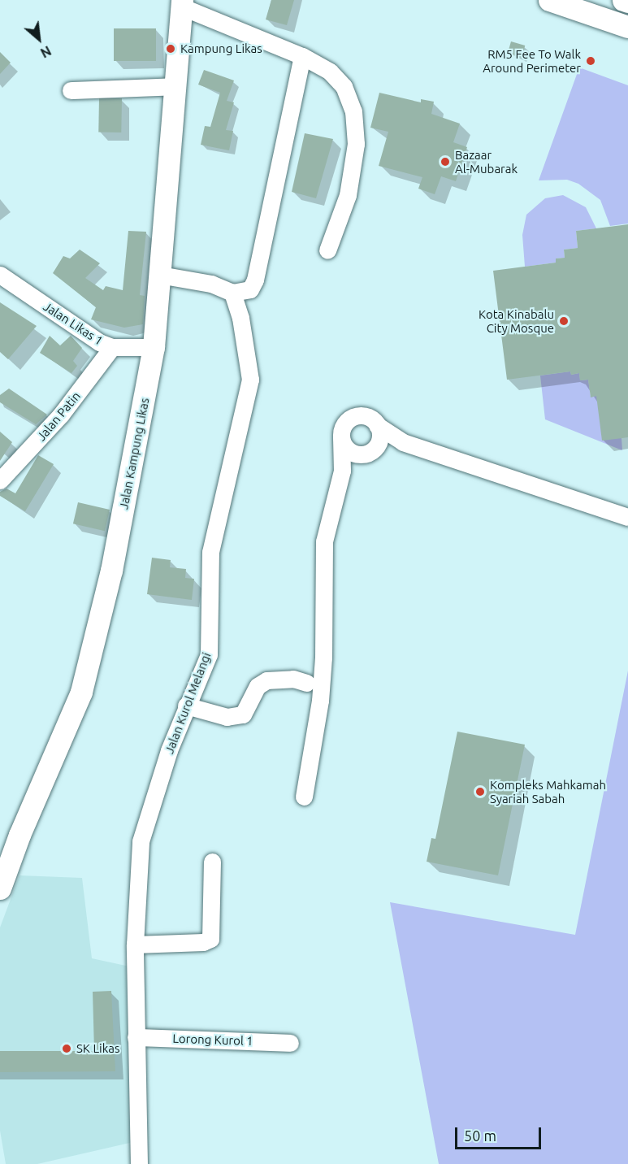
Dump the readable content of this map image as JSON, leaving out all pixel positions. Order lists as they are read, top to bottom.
{
  "streets": {
    "main road": ["Jalan Kampung Likas"],
    "street": [
      "Jalan Likas 1",
      "Jalan Patin",
      "Jalan Kurol Melangi",
      "Lorong Kurol 1"
    ]
  },
  "crossings": [
    ["Jalan Likas 1", "Jalan Patin"],
    ["Jalan Likas 1", "Jalan Kampung Likas"],
    ["Jalan Kurol Melangi", "Lorong Kurol 1"]
  ],
  "places": [
    "Kampung Likas",
    "RM5 Fee To Walk Around Perimeter",
    "Bazaar Al-Mubarak",
    "Kota Kinabalu City Mosque",
    "Kompleks Mahkamah Syariah Sabah",
    "SK Likas"
  ],
  "scale_bar": "50 m",
  "north": "bottom right"
}
